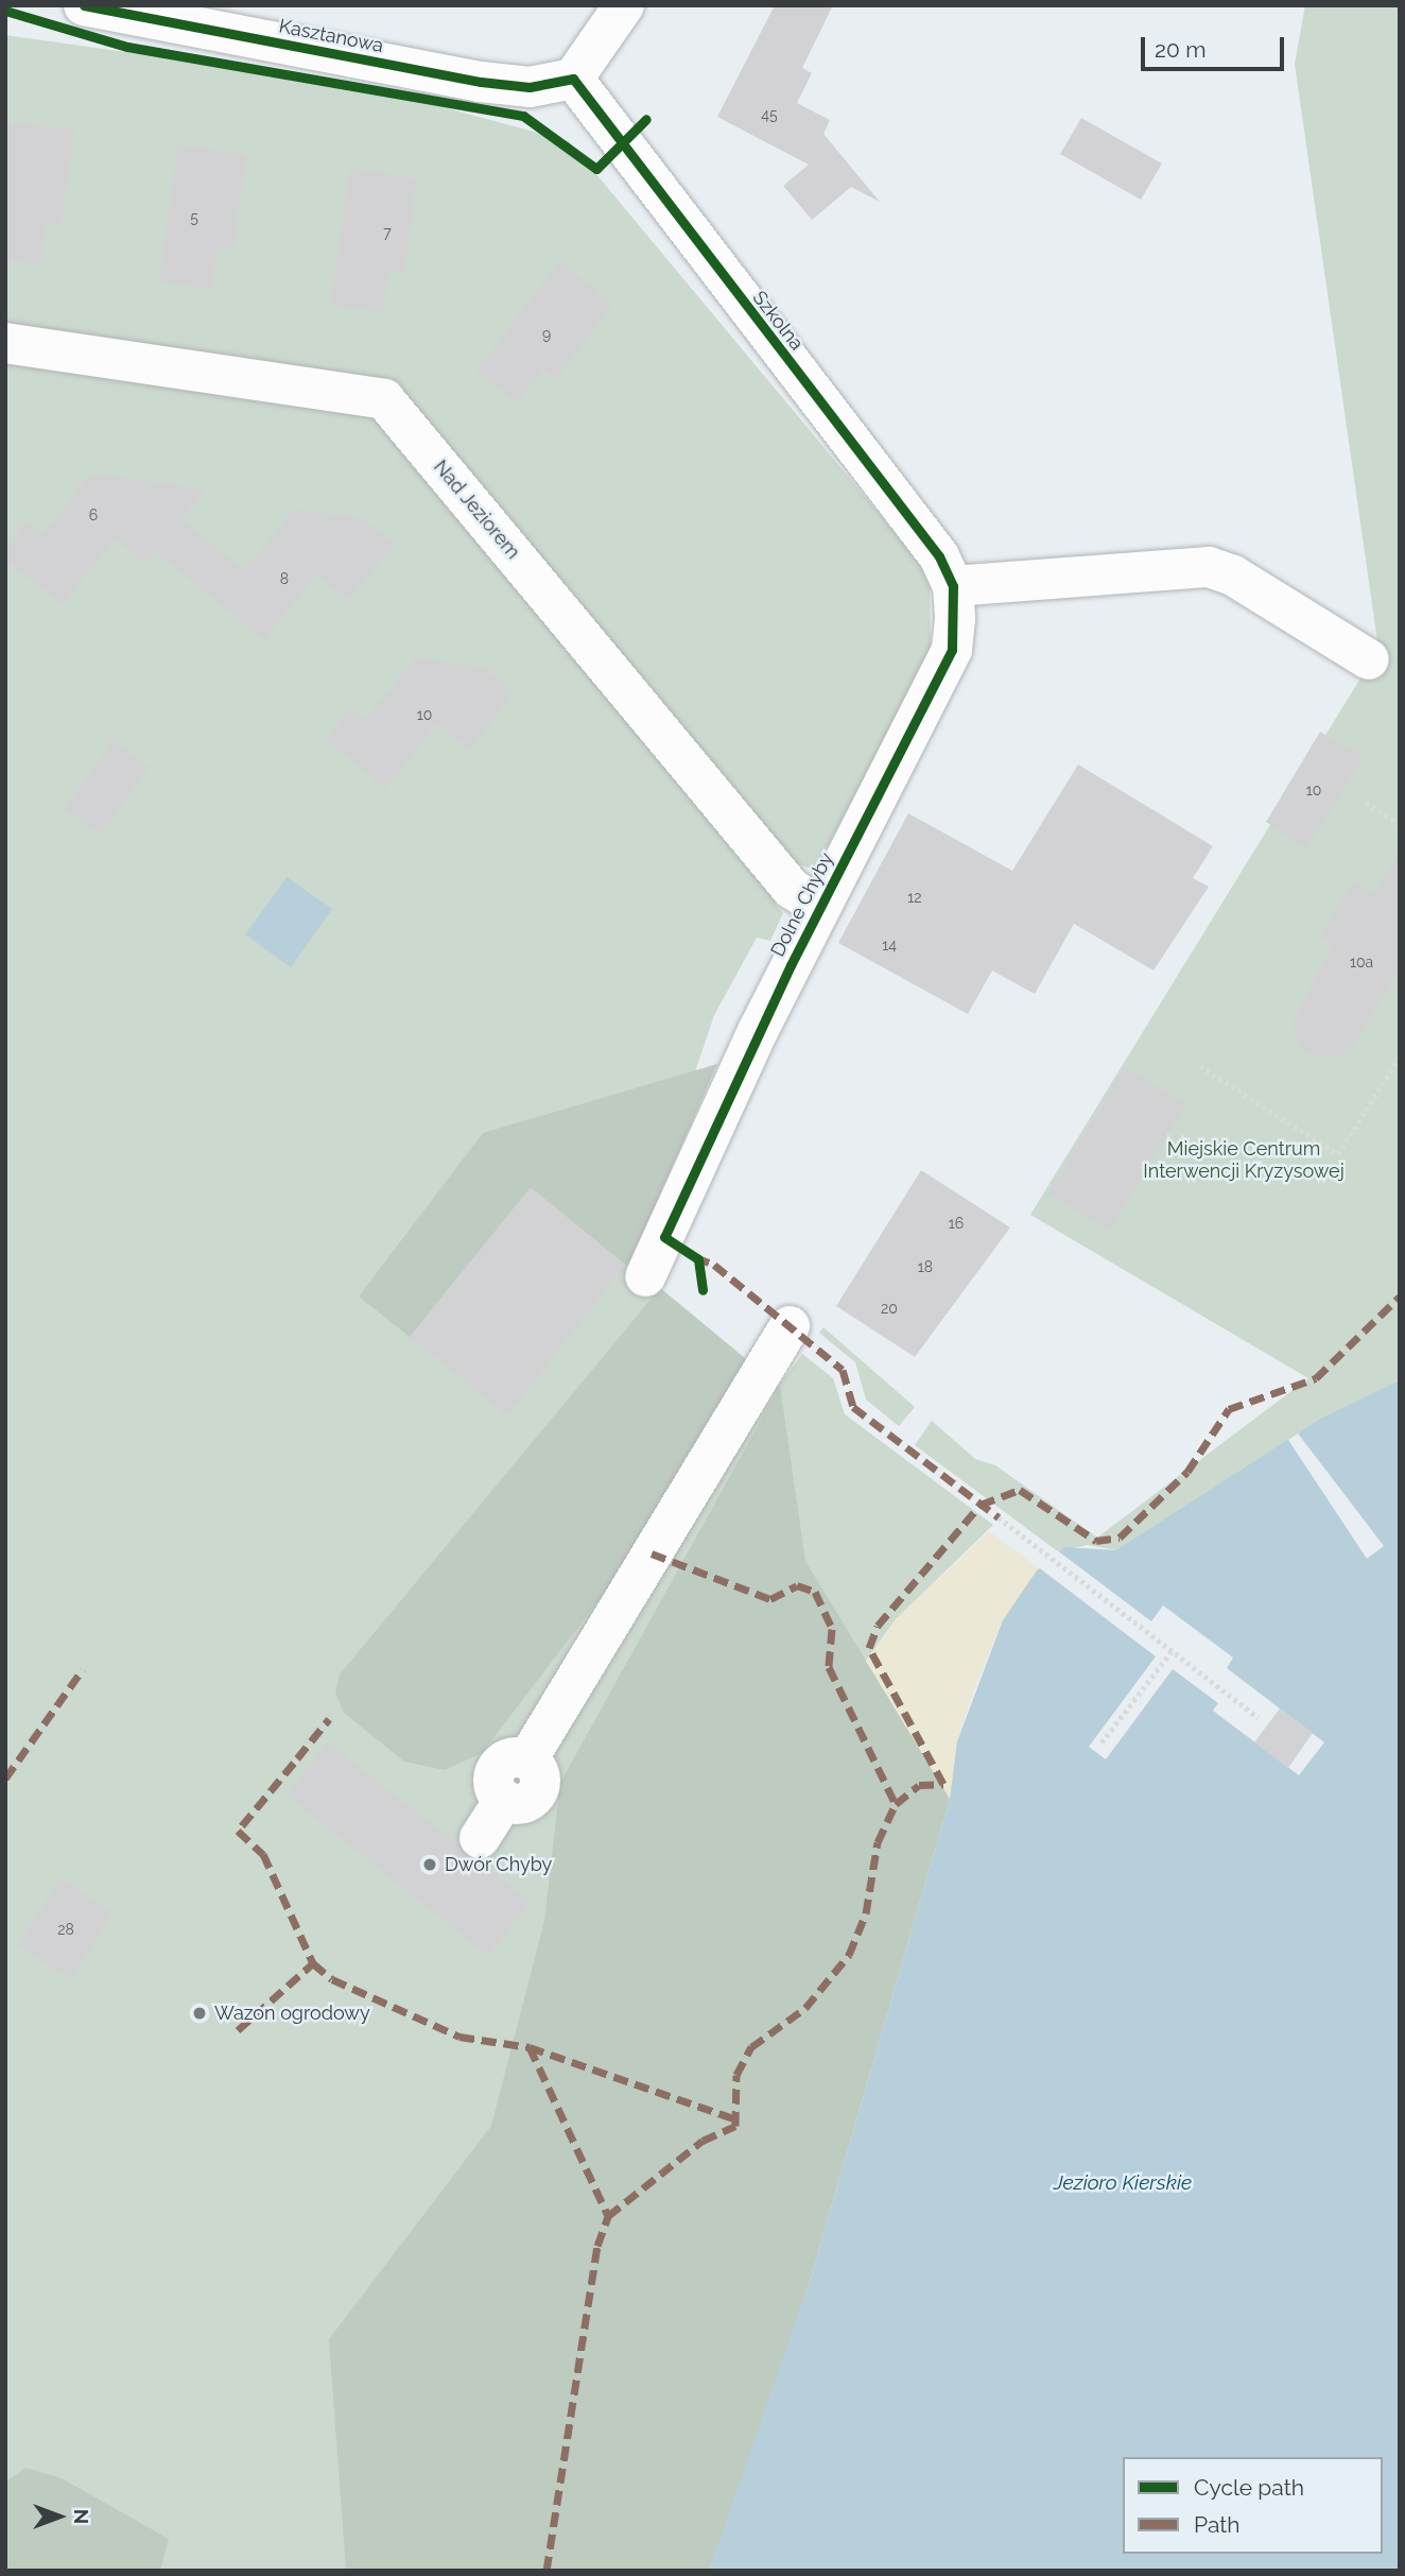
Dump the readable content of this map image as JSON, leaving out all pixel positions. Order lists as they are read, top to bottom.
{
  "streets": {
    "street": [
      "Kasztanowa",
      "Szkolna",
      "Nad Jeziorem",
      "Dolne Chyby"
    ]
  },
  "crossings": [
    ["Kasztanowa", "Szkolna"],
    ["Szkolna", "Dolne Chyby"],
    ["Nad Jeziorem", "Dolne Chyby"]
  ],
  "water": ["Jezioro Kierskie"],
  "parks": ["Miejskie Centrum Interwencji Kryzysowej"],
  "places": ["Dwór Chyby", "Wazon ogrodowy"],
  "house_numbers": [
    "45",
    "5",
    "7",
    "9",
    "6",
    "8",
    "10",
    "10",
    "12",
    "14",
    "10a",
    "16",
    "18",
    "20",
    "28"
  ],
  "legend": ["Cycle path", "Path"],
  "scale_bar": "20 m",
  "north": "right"
}
